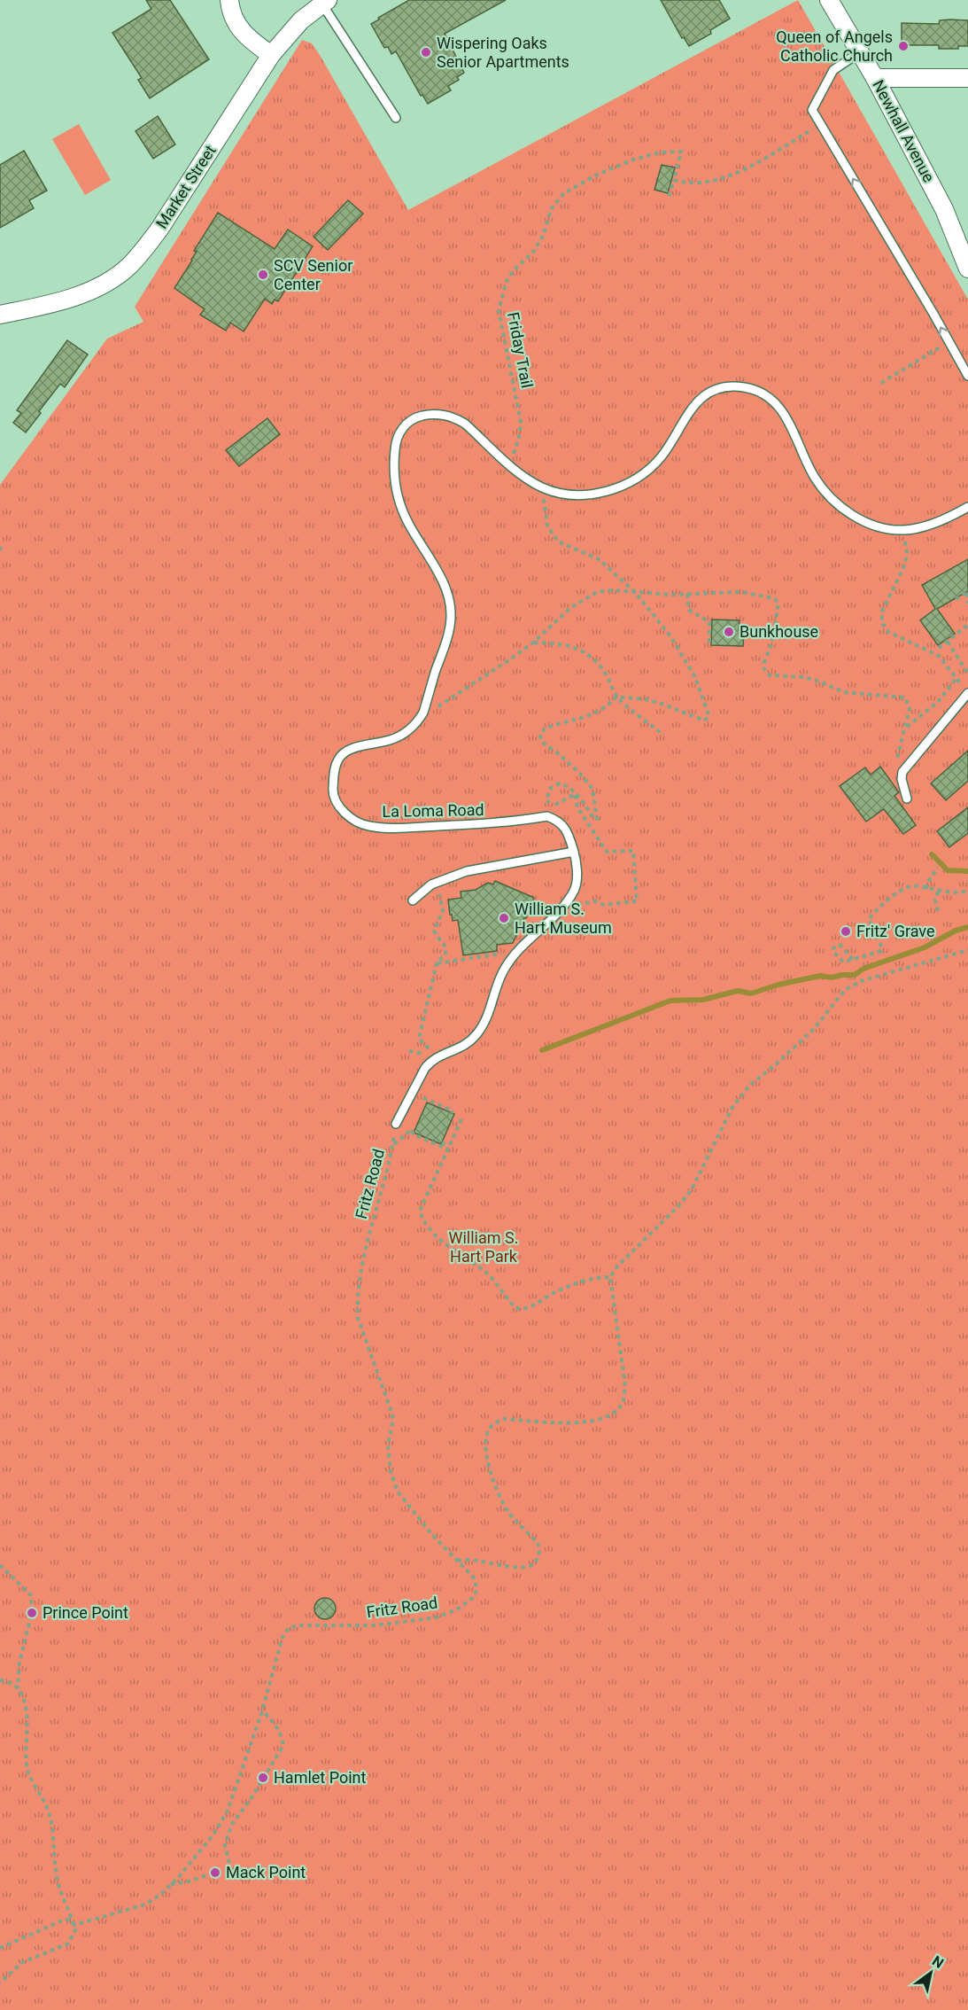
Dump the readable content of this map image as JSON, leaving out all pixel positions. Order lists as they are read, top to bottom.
{
  "streets": {
    "street": ["Newhall Avenue", "Market Street"],
    "lane": ["La Loma Road"],
    "path": ["Friday Trail", "Fritz Road"]
  },
  "crossings": [
    ["Friday Trail", "La Loma Road"]
  ],
  "parks": ["William S. Hart Park"],
  "places": [
    "Queen of Angels Catholic Church",
    "Wispering Oaks Senior Apartments",
    "SCV Senior Center",
    "Bunkhouse",
    "William S. Hart Museum",
    "Fritz' Grave",
    "Prince Point",
    "Hamlet Point",
    "Mack Point"
  ],
  "north": "top right"
}
